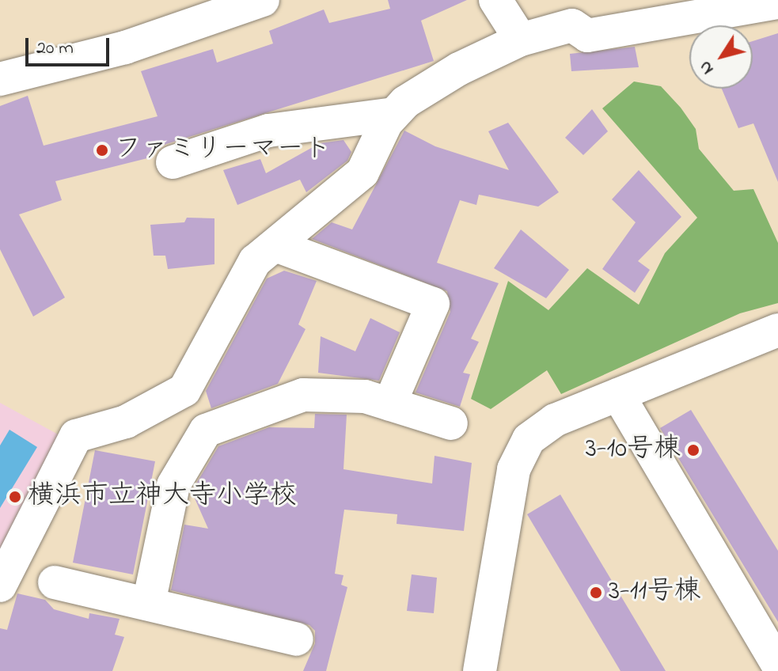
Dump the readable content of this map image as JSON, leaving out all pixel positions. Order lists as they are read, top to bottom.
{
  "places": [
    "ファミリーマート",
    "3-10号棟",
    "横浜市立神大寺小学校",
    "3-11号棟"
  ],
  "scale_bar": "20 m",
  "north": "bottom left"
}
